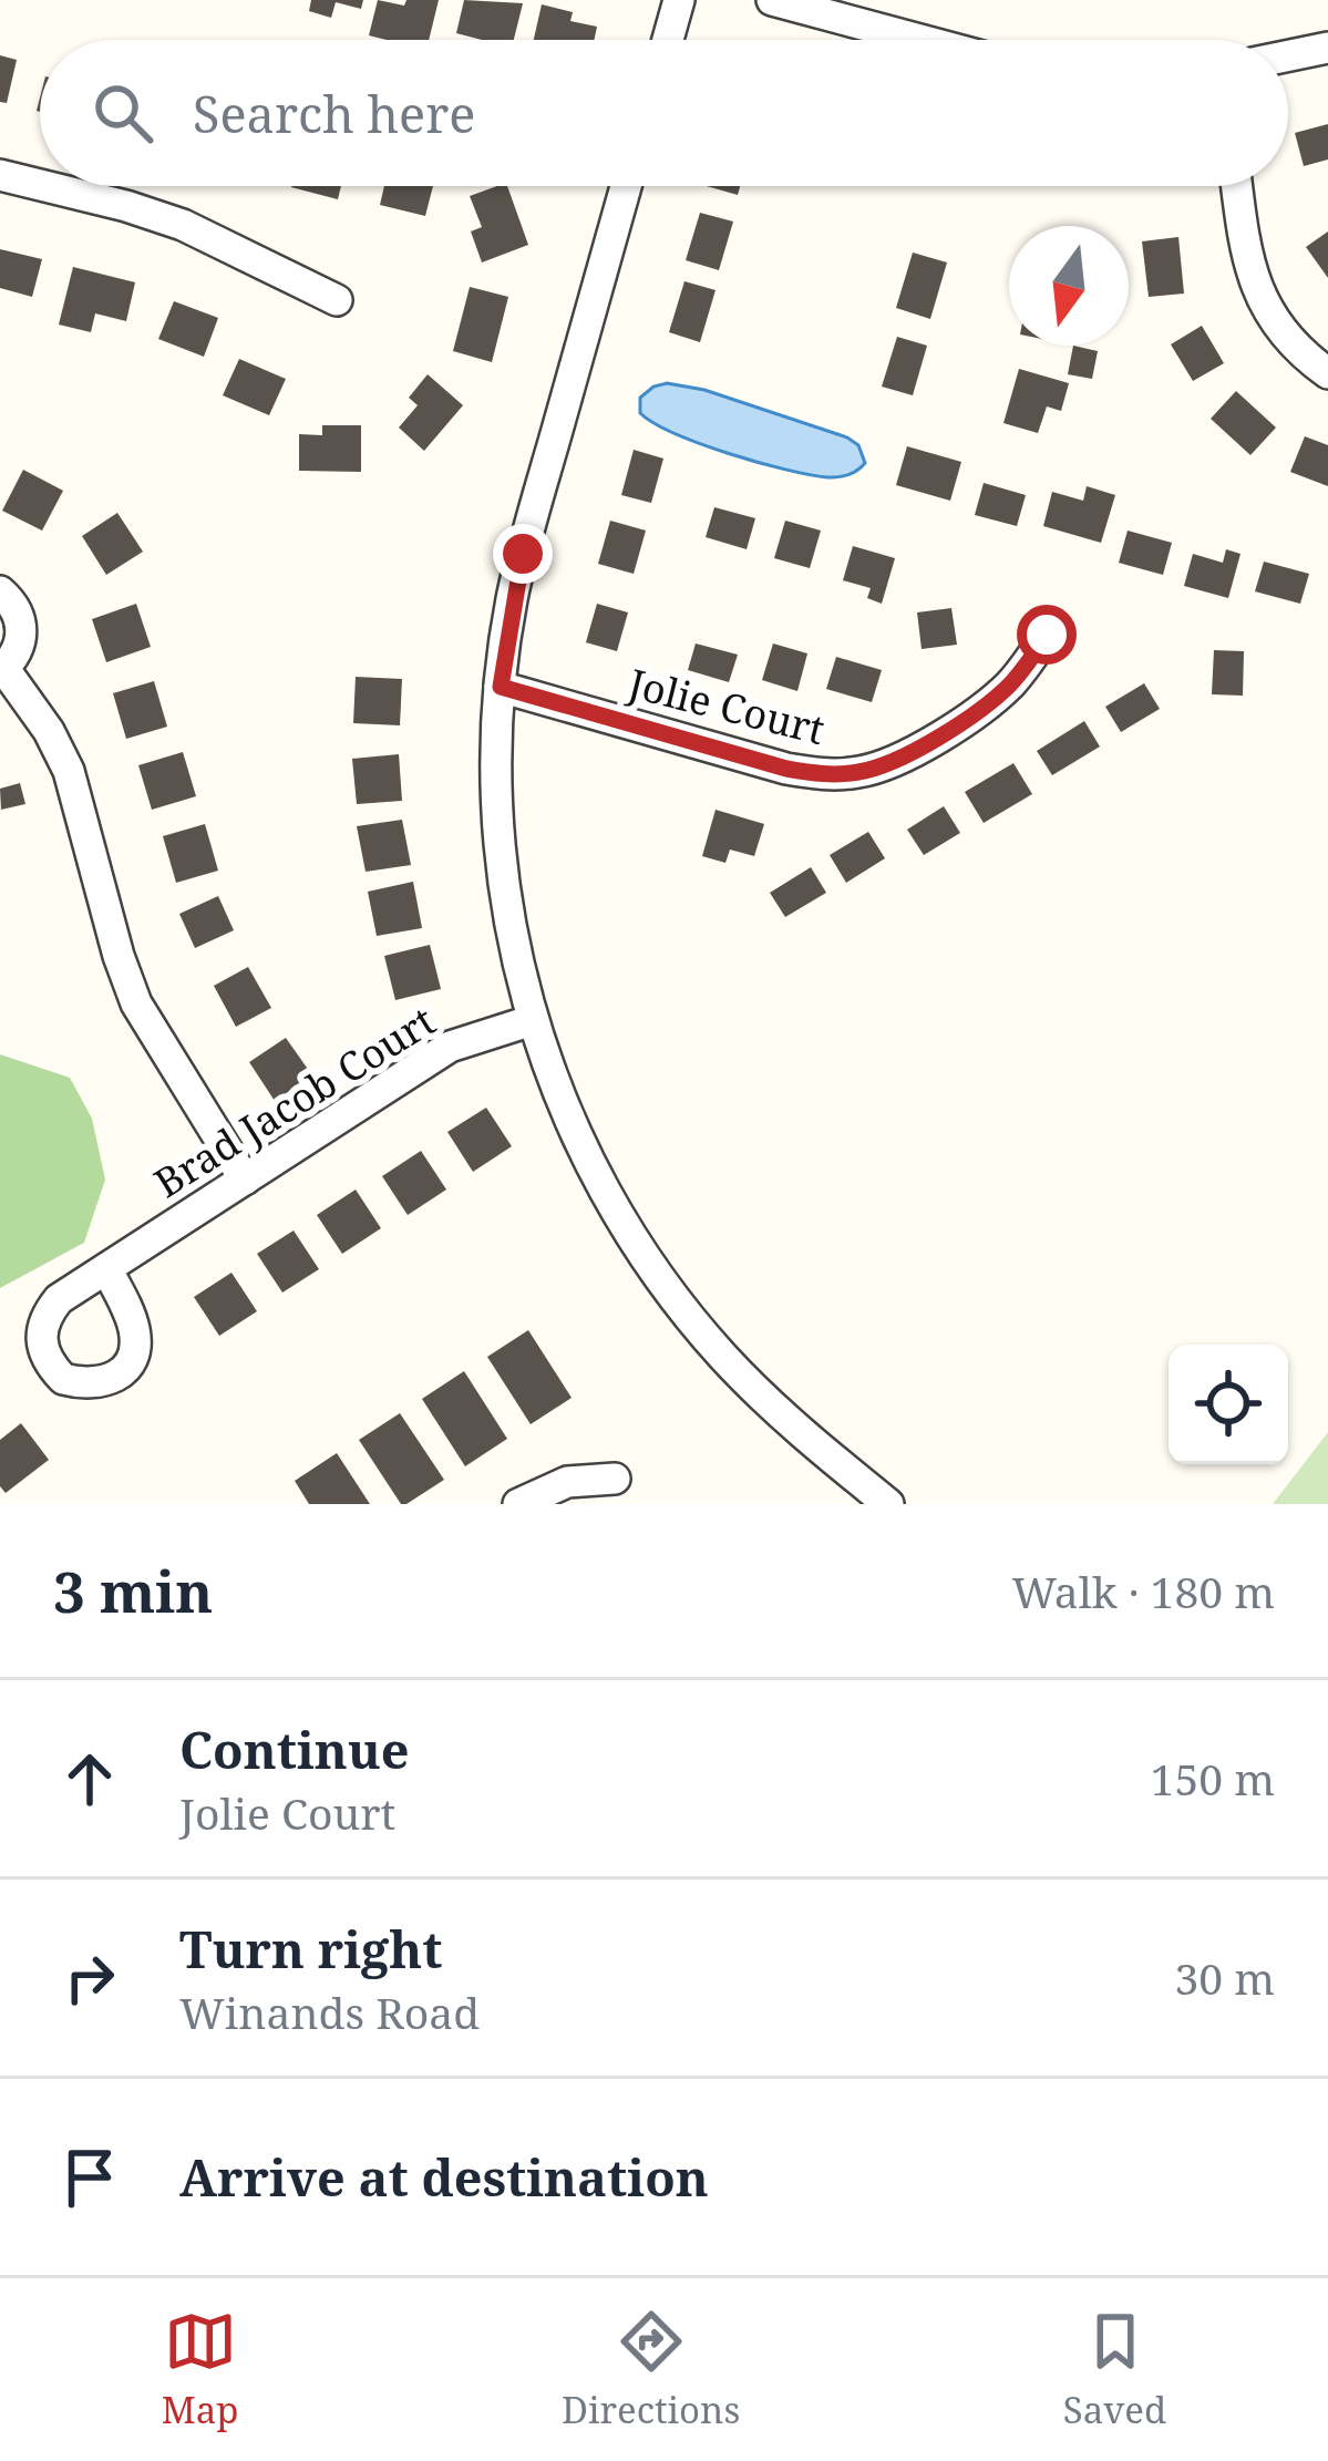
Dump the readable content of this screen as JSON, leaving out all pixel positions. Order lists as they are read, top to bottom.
{
  "streets": {
    "street": ["Jolie Court", "Brad Jacob Court"]
  },
  "north": "bottom",
  "page": {
    "search": "Search here",
    "heading": ["3 min", "Walk · 180 m"],
    "list": [
      ["Continue", "Jolie Court", "150 m"],
      ["Turn right", "Winands Road", "30 m"],
      "Arrive at destination"
    ],
    "nav": ["Map", "Directions", "Saved"]
  }
}
